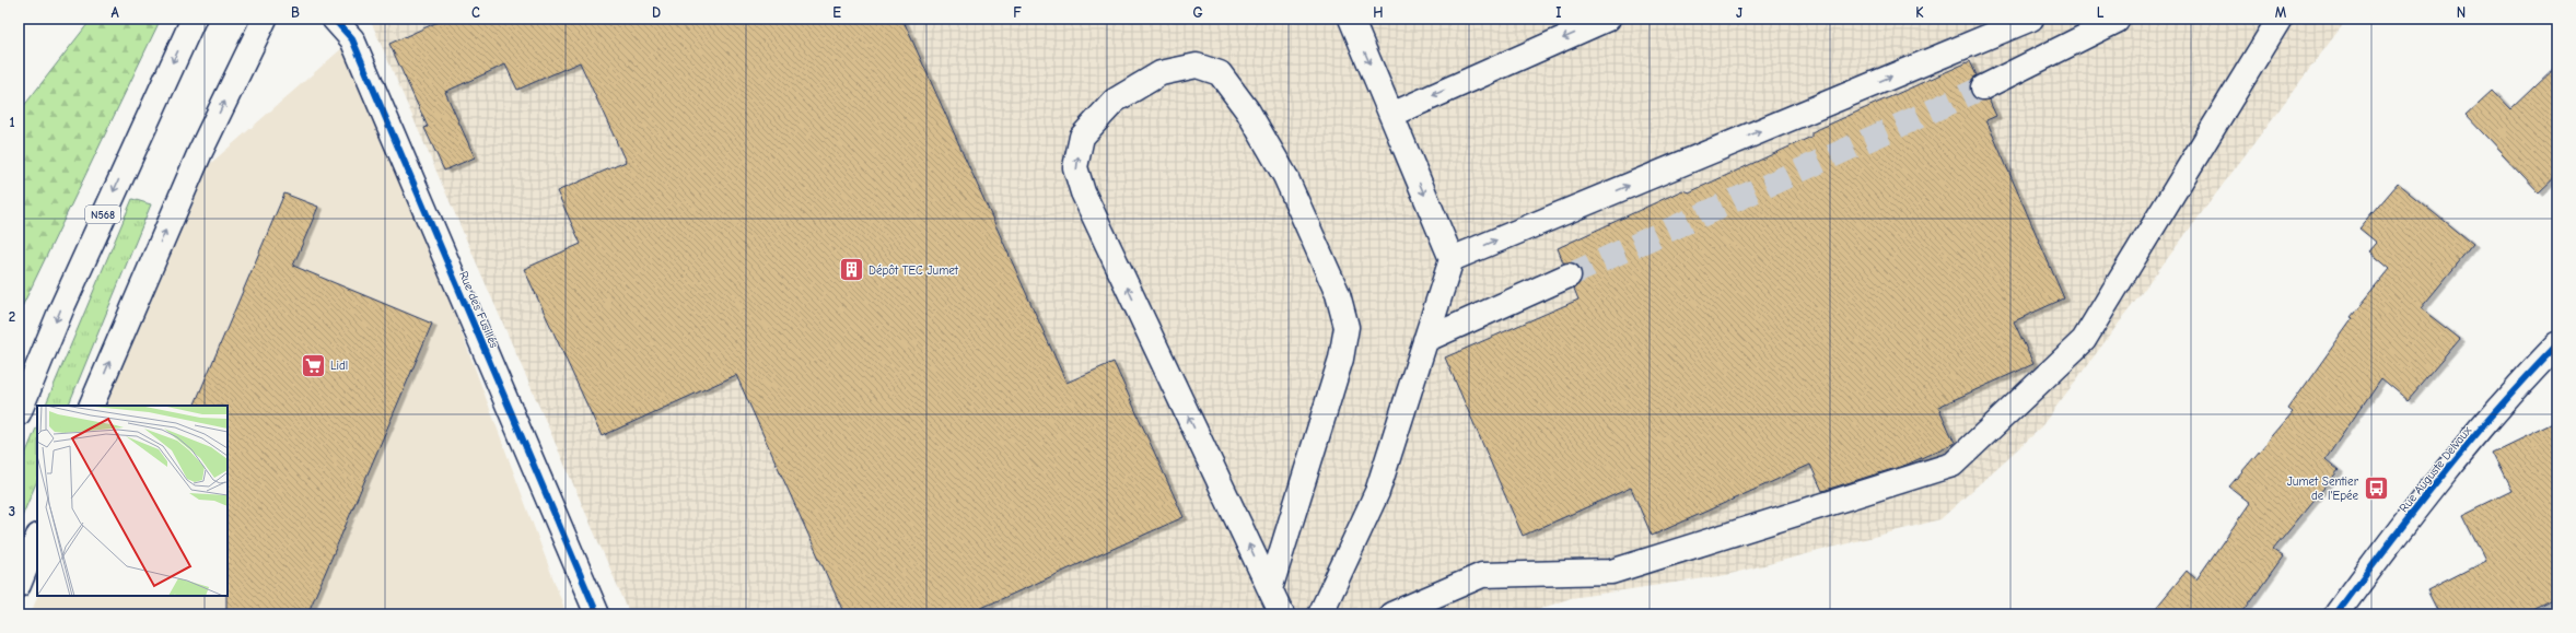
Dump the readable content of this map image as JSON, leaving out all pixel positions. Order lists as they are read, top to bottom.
{
  "streets": {
    "main road": ["N568", "Rue des Fusillés", "Rue Auguste Delvaux"]
  },
  "places": {
    "building": ["Dépôt TEC Jumet"],
    "supermarket": ["Lidl"],
    "bus stop": ["Jumet Sentier de l'Epée"]
  },
  "grid": {
    "columns": [
      "A",
      "B",
      "C",
      "D",
      "E",
      "F",
      "G",
      "H",
      "I",
      "J",
      "K",
      "L",
      "M",
      "N"
    ],
    "rows": ["1", "2", "3"]
  }
}
